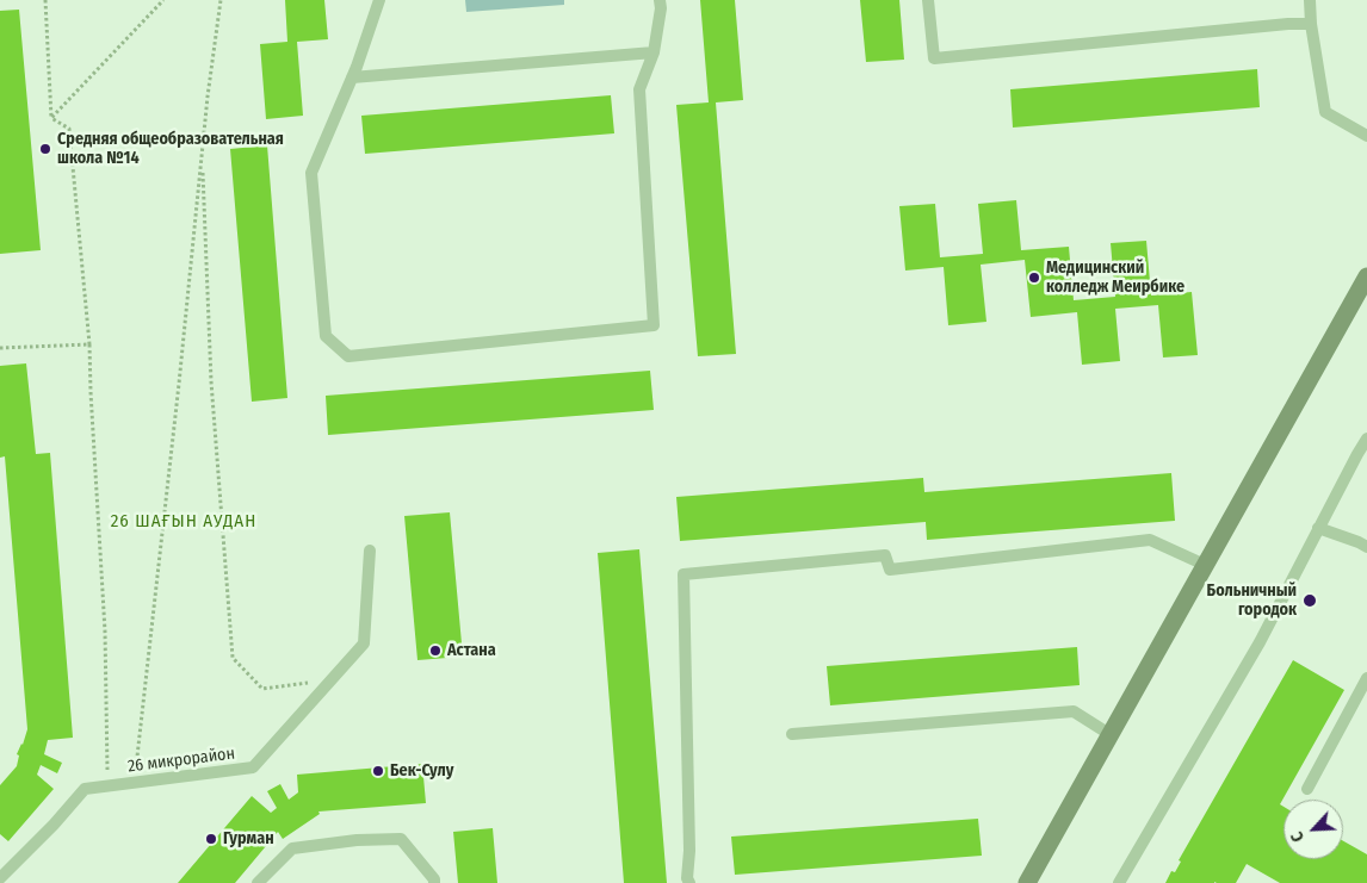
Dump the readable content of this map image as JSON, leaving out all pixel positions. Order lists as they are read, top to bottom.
{
  "streets": {
    "lane": ["26 микрорайон"]
  },
  "districts": ["26 ШАҒЫН АУДАН"],
  "places": [
    "Cредняя общеобразовательная школа №14",
    "Медицинский колледж Меирбике",
    "Больничный городок",
    "Астана",
    "Бек-Сулу",
    "Гурман"
  ],
  "north": "bottom left"
}
